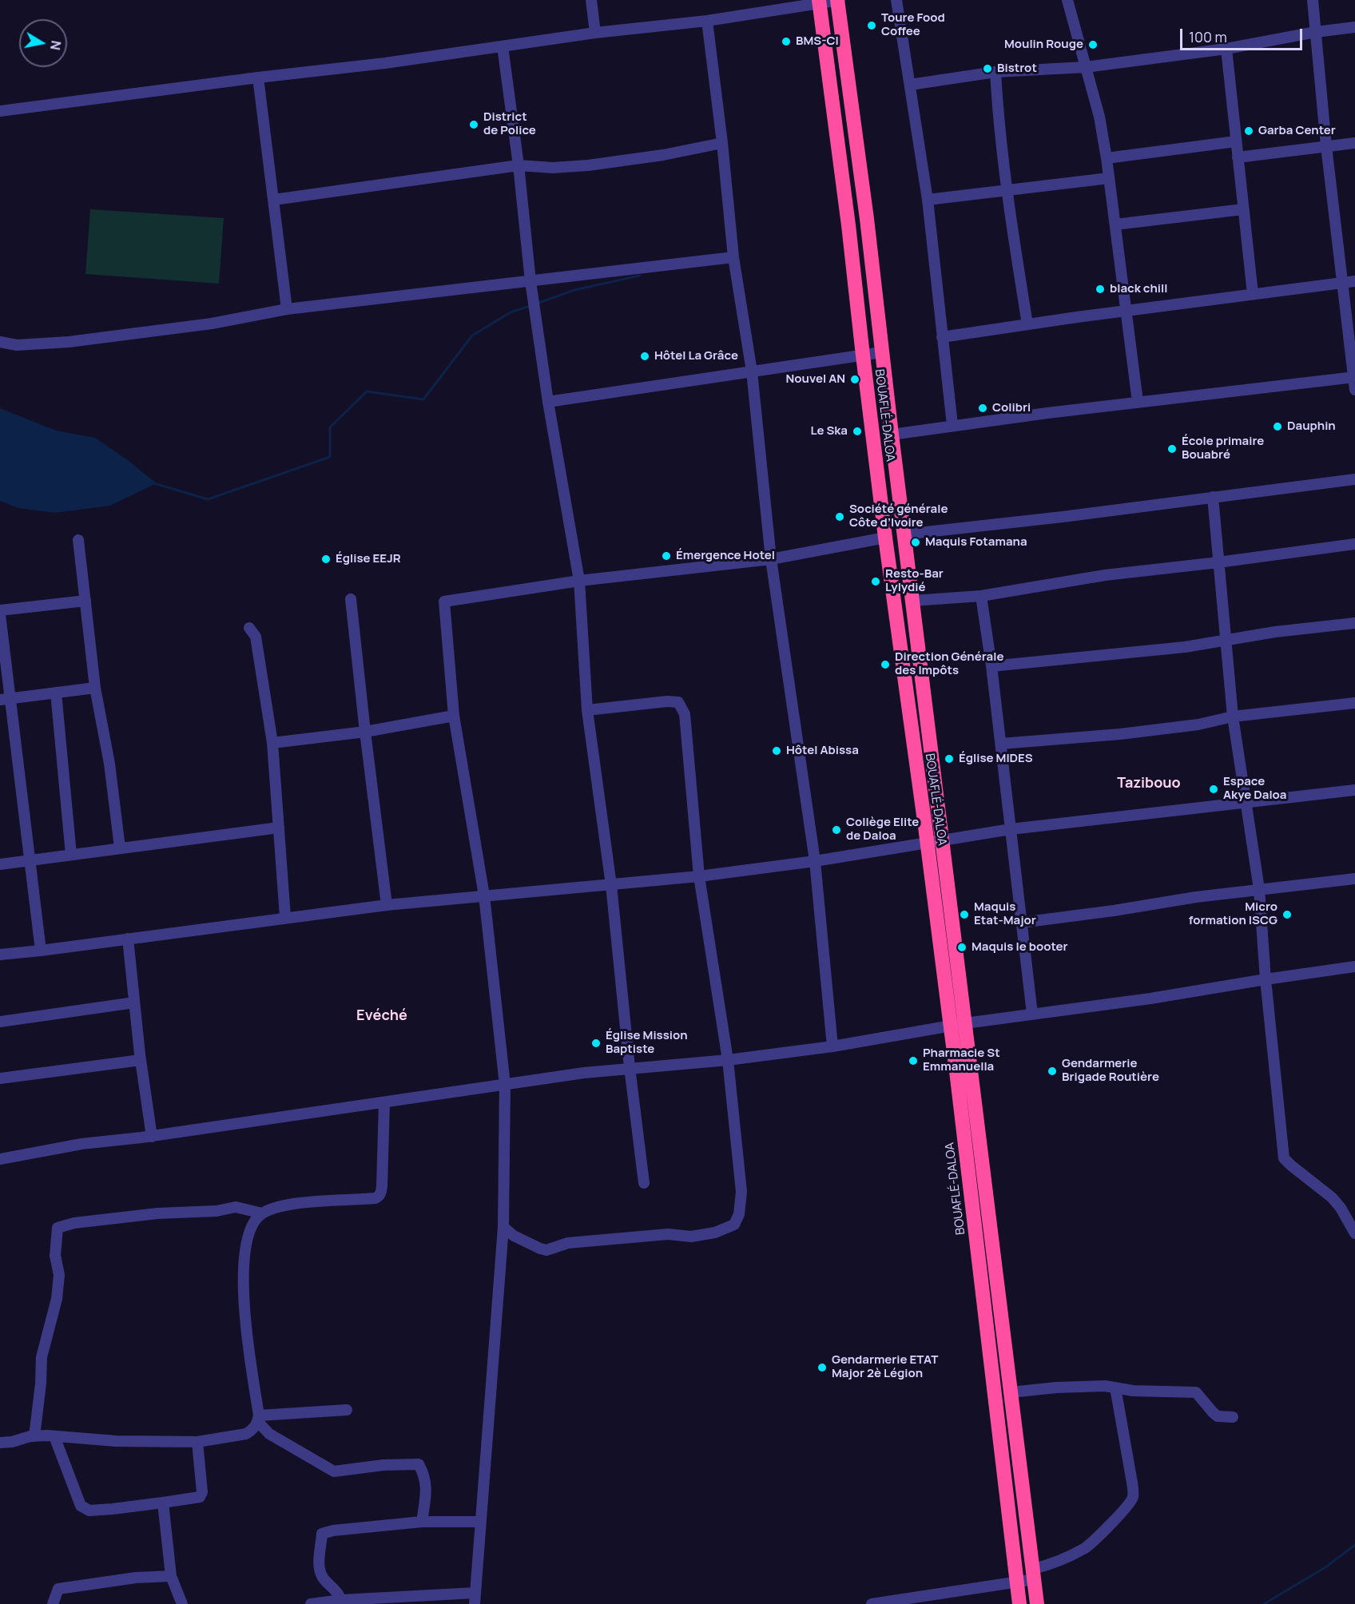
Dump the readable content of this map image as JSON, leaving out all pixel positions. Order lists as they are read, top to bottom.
{
  "streets": {
    "highway": ["BOUAFLÉ-DALOA"]
  },
  "districts": ["Tazibouo", "Evéché"],
  "places": [
    "Toure Food Coffee",
    "BMS-CI",
    "Moulin Rouge",
    "Bistrot",
    "District de Police",
    "Garba Center",
    "black chill",
    "Hôtel La Grâce",
    "Nouvel AN",
    "Colibri",
    "Dauphin",
    "Le Ska",
    "École primaire Bouabré",
    "Société générale Côte d’Ivoire",
    "Maquis Fotamana",
    "Émergence Hotel",
    "Église EEJR",
    "Resto-Bar Lylydié",
    "Direction Générale des Impôts",
    "Hôtel Abissa",
    "Église MIDES",
    "Espace Akye Daloa",
    "Collège Elite de Daloa",
    "Maquis Etat-Major",
    "Micro formation ISCG",
    "Maquis le booter",
    "Église Mission Baptiste",
    "Pharmacie St Emmanuella",
    "Gendarmerie Brigade Routière",
    "Gendarmerie ETAT Major 2è Légion"
  ],
  "scale_bar": "100 m",
  "north": "right"
}
